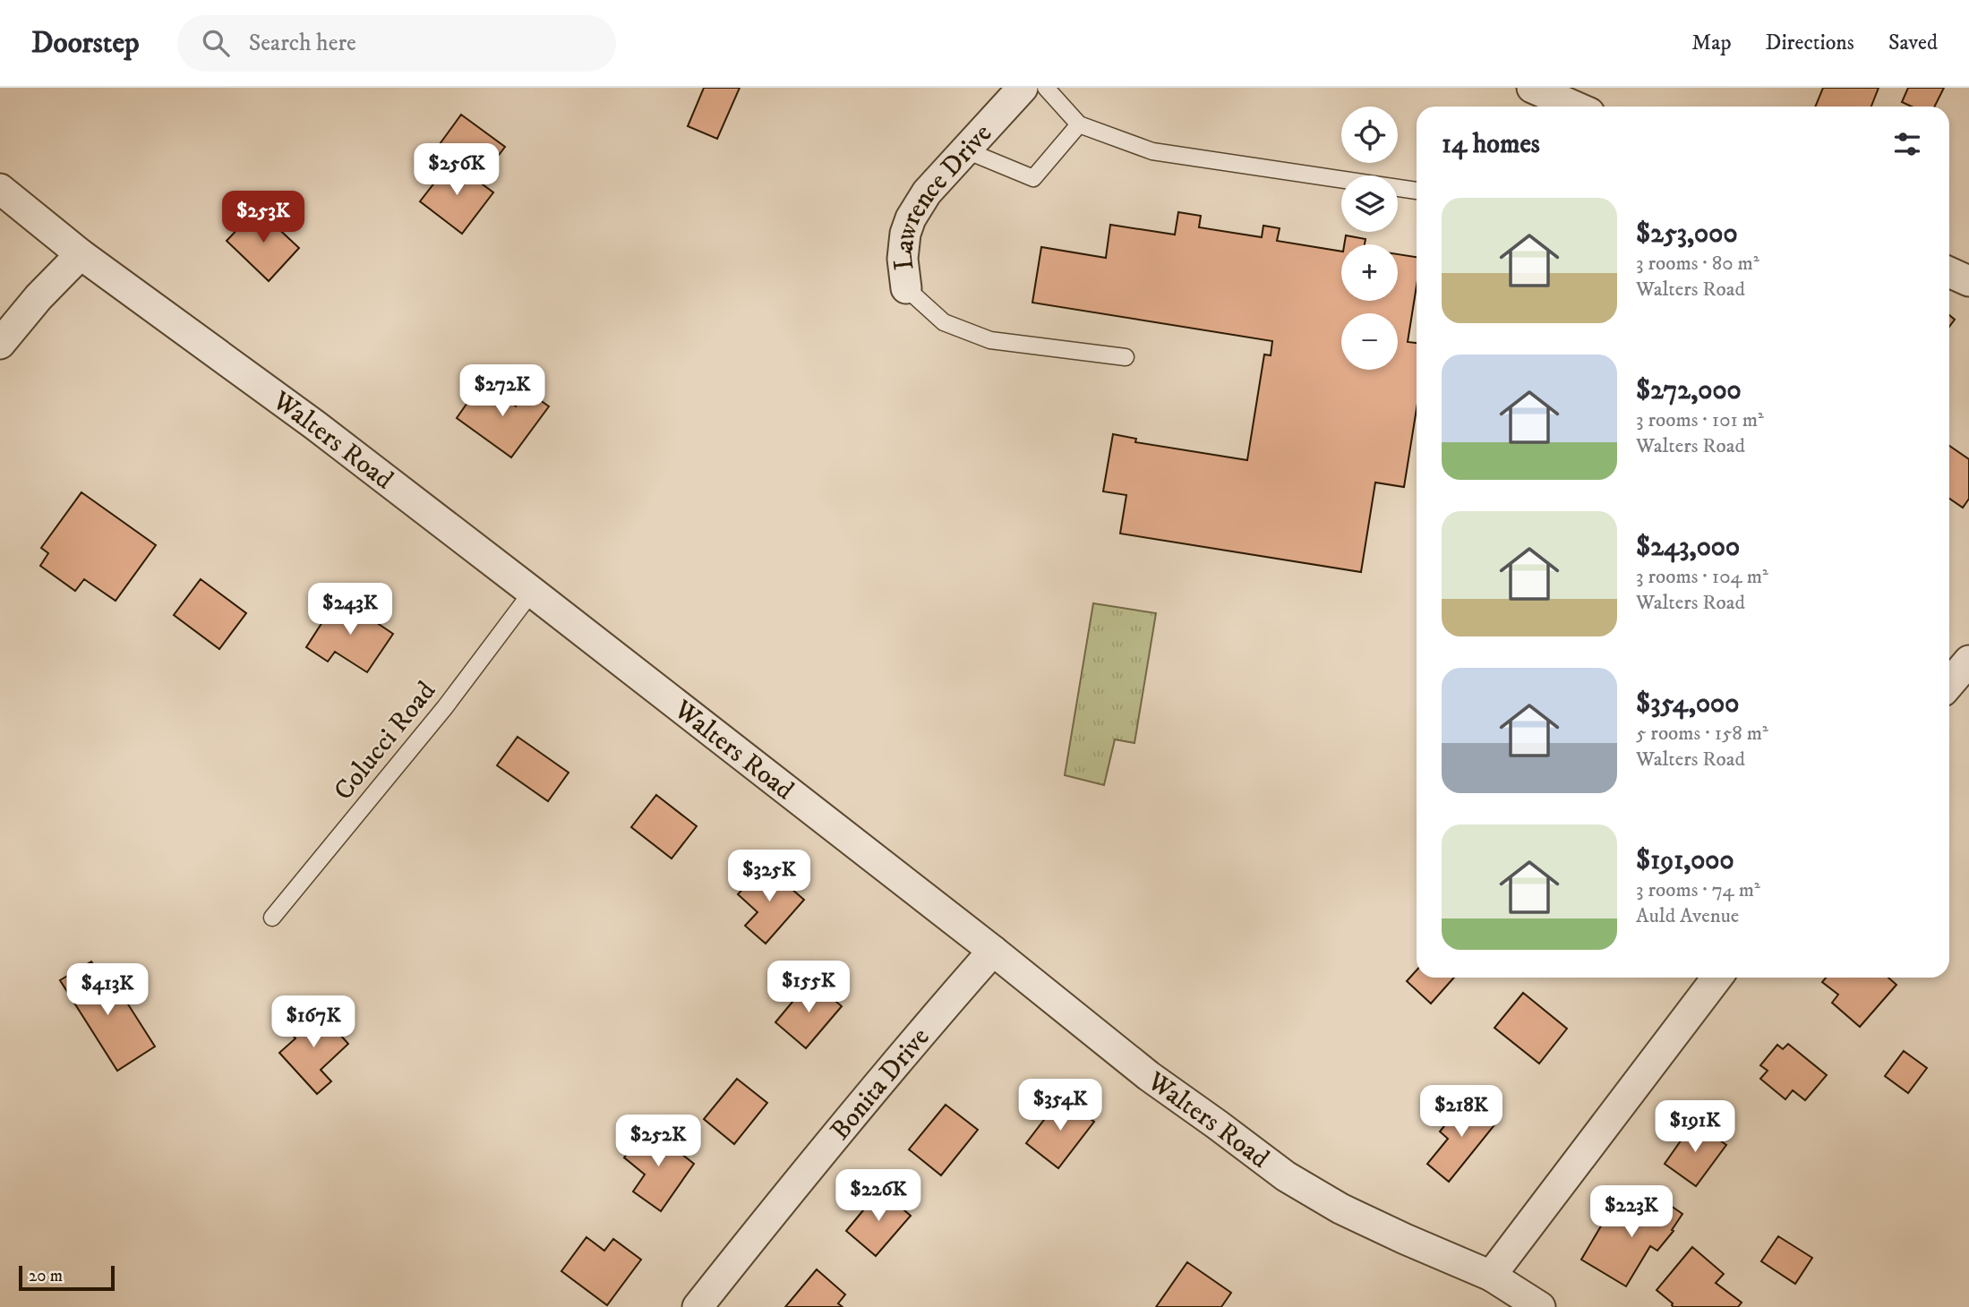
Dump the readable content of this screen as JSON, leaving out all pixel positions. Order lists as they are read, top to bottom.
{
  "streets": {
    "street": ["Lawrence Drive", "Walters Road", "Bonita Drive"],
    "lane": ["Colucci Road"]
  },
  "crossings": [
    ["Walters Road", "Colucci Road"],
    ["Walters Road", "Bonita Drive"]
  ],
  "scale_bar": "20 m",
  "page": {
    "header": "Doorstep",
    "search": "Search here",
    "nav": ["Map", "Directions", "Saved"],
    "map_buttons": ["+", "−"],
    "heading": "14 homes",
    "price": [
      "$256K",
      "$253K",
      "$272K",
      "$243K",
      "$325K",
      "$155K",
      "$413K",
      "$167K",
      "$354K",
      "$218K",
      "$191K",
      "$252K",
      "$226K",
      "$223K"
    ],
    "list": [
      {
        "name": "$253,000",
        "note": "3 rooms · 80 m² · Walters Road"
      },
      {
        "name": "$272,000",
        "note": "3 rooms · 101 m² · Walters Road"
      },
      {
        "name": "$243,000",
        "note": "3 rooms · 104 m² · Walters Road"
      },
      {
        "name": "$354,000",
        "note": "5 rooms · 158 m² · Walters Road"
      },
      {
        "name": "$191,000",
        "note": "3 rooms · 74 m² · Auld Avenue"
      }
    ],
    "scale": "20 m"
  }
}
